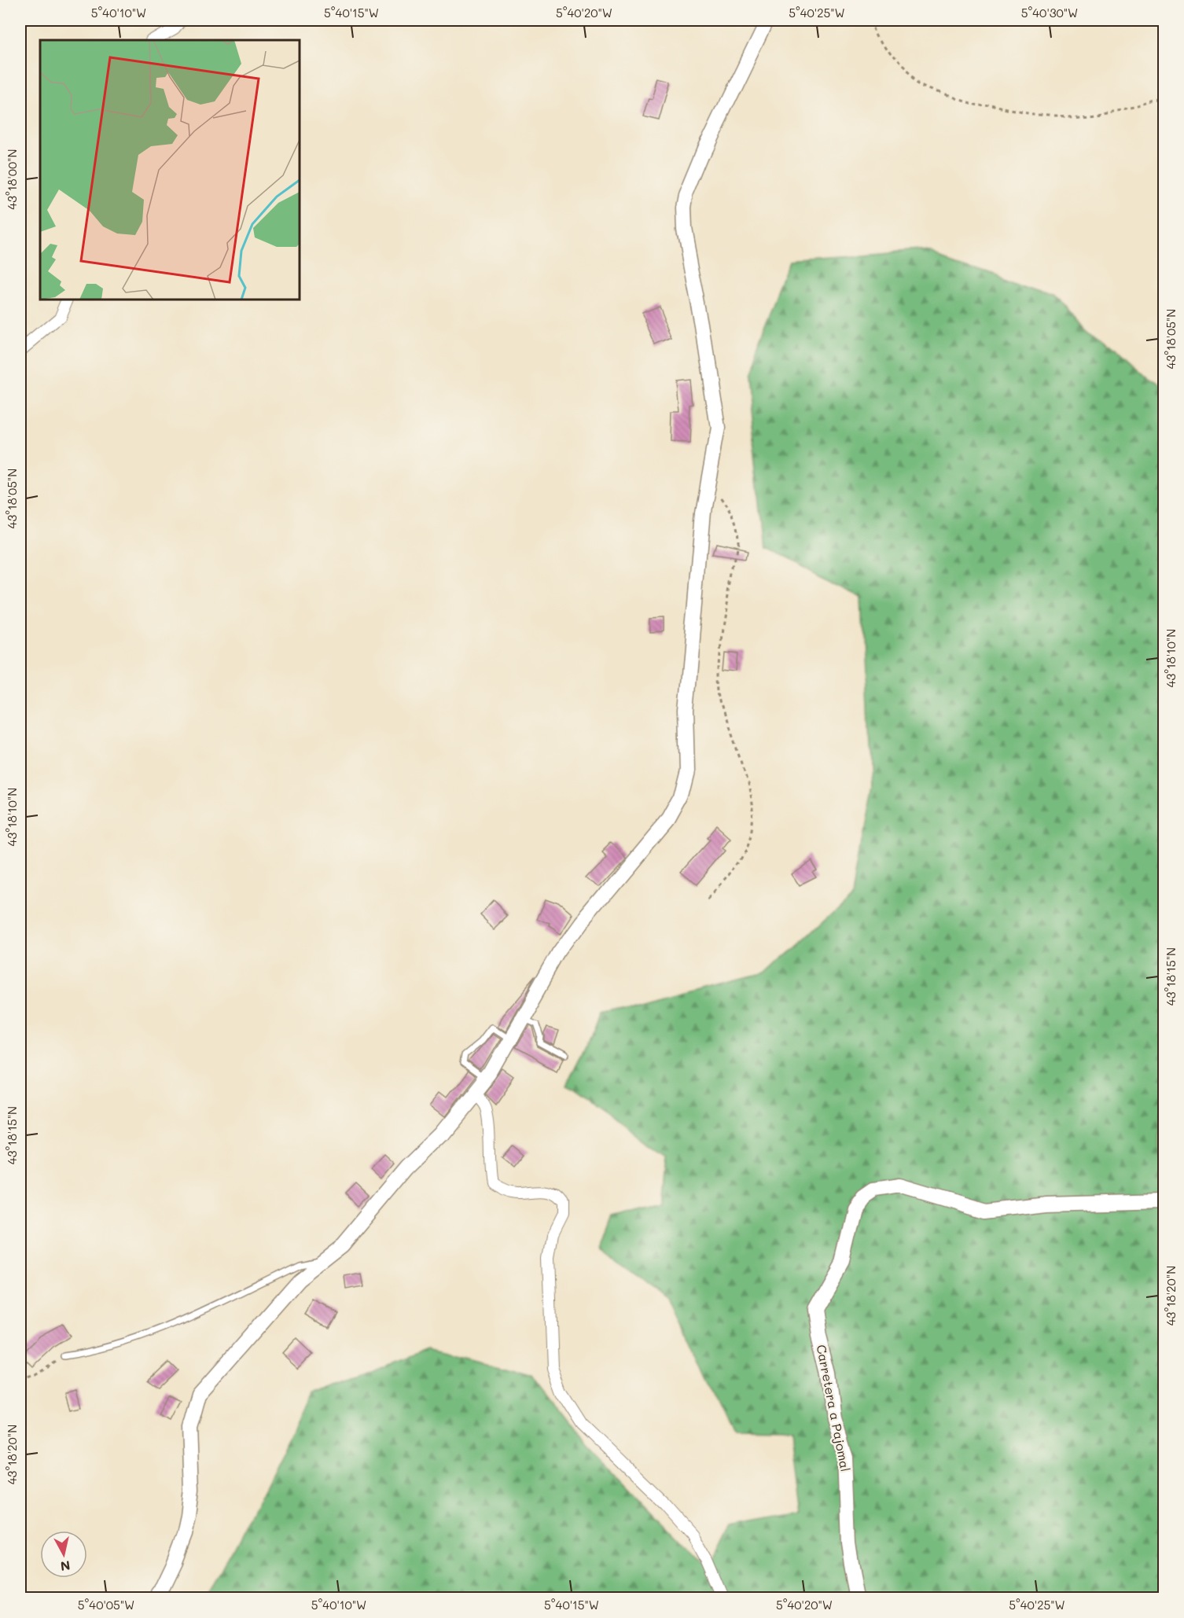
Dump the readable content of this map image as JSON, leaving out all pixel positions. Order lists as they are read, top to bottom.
{
  "streets": {
    "street": ["Carretera a Pajomal"]
  },
  "north": "bottom",
  "coordinates": [
    "5°40'10\"W",
    "5°40'15\"W",
    "5°40'20\"W",
    "5°40'25\"W",
    "5°40'30\"W",
    "43°18'00\"N",
    "43°18'05\"N",
    "43°18'10\"N",
    "43°18'15\"N",
    "43°18'20\"N",
    "5°40'05\"W"
  ]
}
